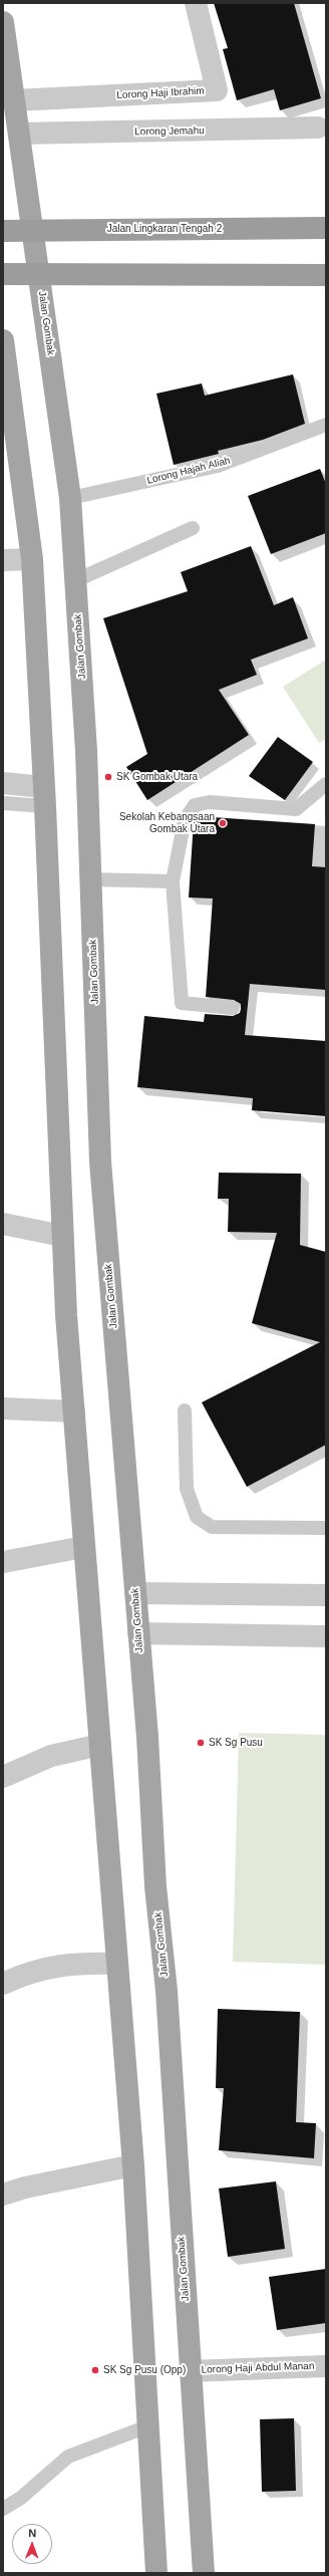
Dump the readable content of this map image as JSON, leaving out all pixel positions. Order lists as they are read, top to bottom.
{
  "streets": {
    "highway": ["Jalan Lingkaran Tengah 2"],
    "main road": ["Jalan Gombak"],
    "street": ["Lorong Haji Ibrahim", "Lorong Jemahu", "Lorong Haji Abdul Manan"],
    "lane": ["Lorong Hajah Aliah"]
  },
  "crossings": [
    ["Lorong Haji Ibrahim", "Jalan Gombak"],
    ["Lorong Jemahu", "Jalan Gombak"],
    ["Jalan Gombak", "Lorong Hajah Aliah"],
    ["Jalan Gombak", "Lorong Haji Abdul Manan"]
  ],
  "places": [
    "SK Gombak Utara",
    "Sekolah Kebangsaan Gombak Utara",
    "SK Sg Pusu",
    "SK Sg Pusu (Opp)"
  ],
  "north": "top"
}
